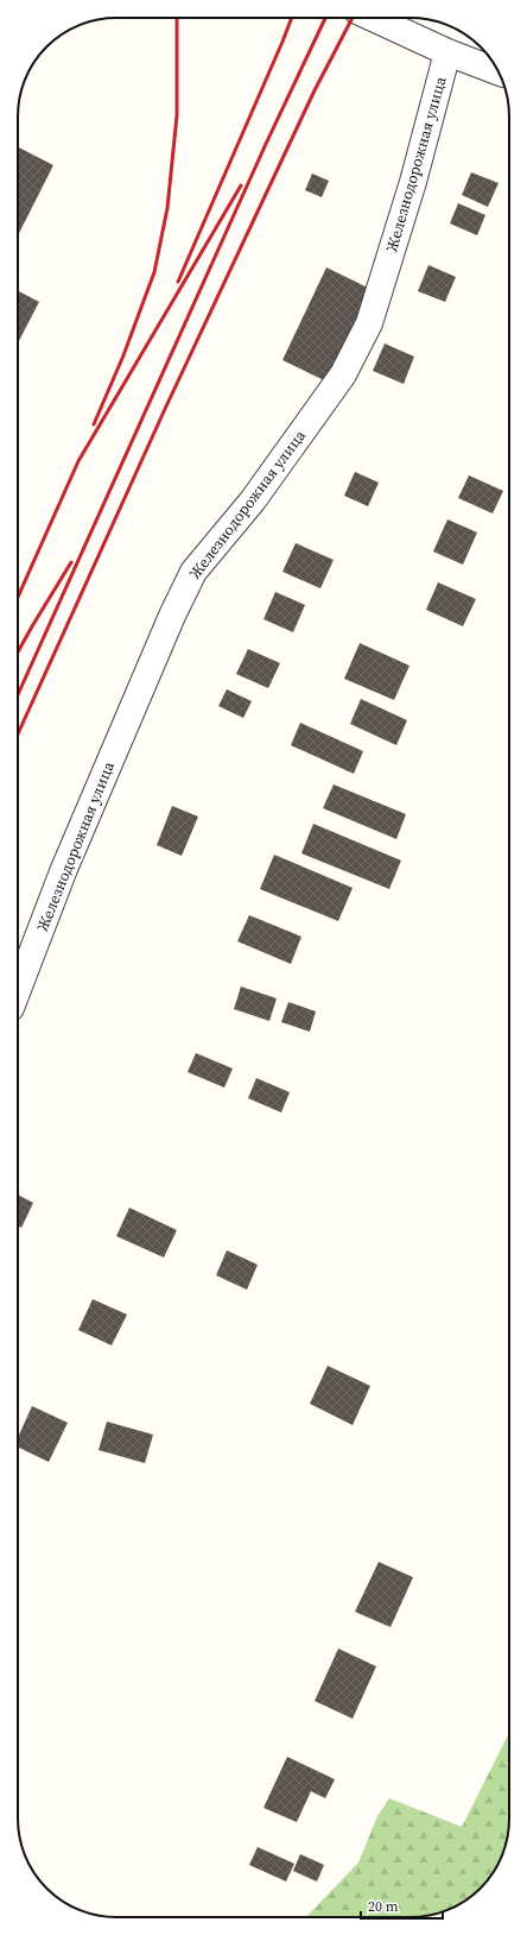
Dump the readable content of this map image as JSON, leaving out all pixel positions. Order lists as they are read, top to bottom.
{
  "streets": {
    "street": ["Железнодорожная улица"]
  },
  "scale_bar": "20 m"
}
